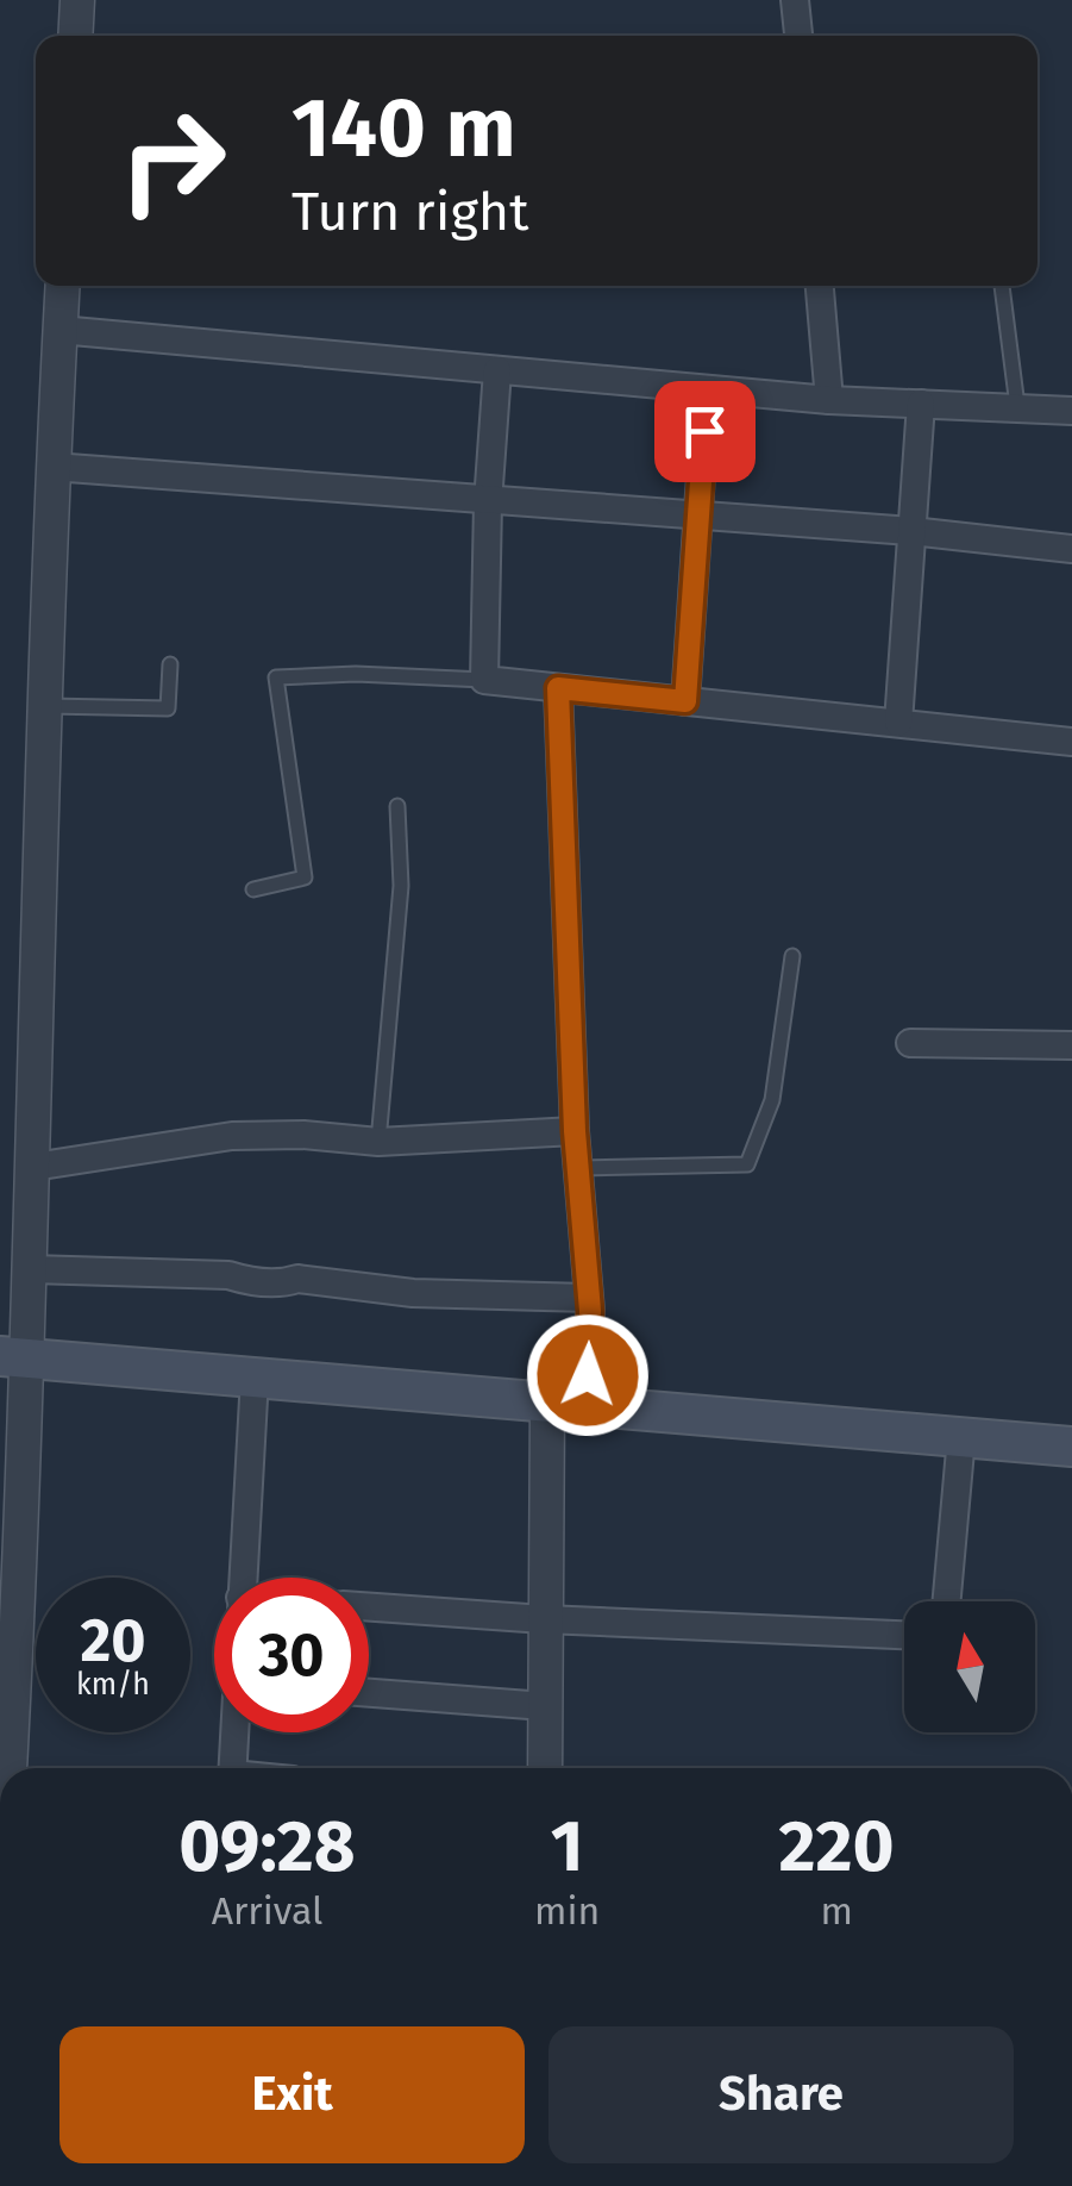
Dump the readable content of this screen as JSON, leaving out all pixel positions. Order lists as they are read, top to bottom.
{
  "north": "top",
  "page": {
    "turn": ["140 m", "Turn right"],
    "speed": "20 km/h",
    "limit": "30",
    "eta": [
      "09:28",
      "Arrival",
      "1",
      "min",
      "220",
      "m"
    ],
    "buttons": ["Exit", "Share"]
  }
}
